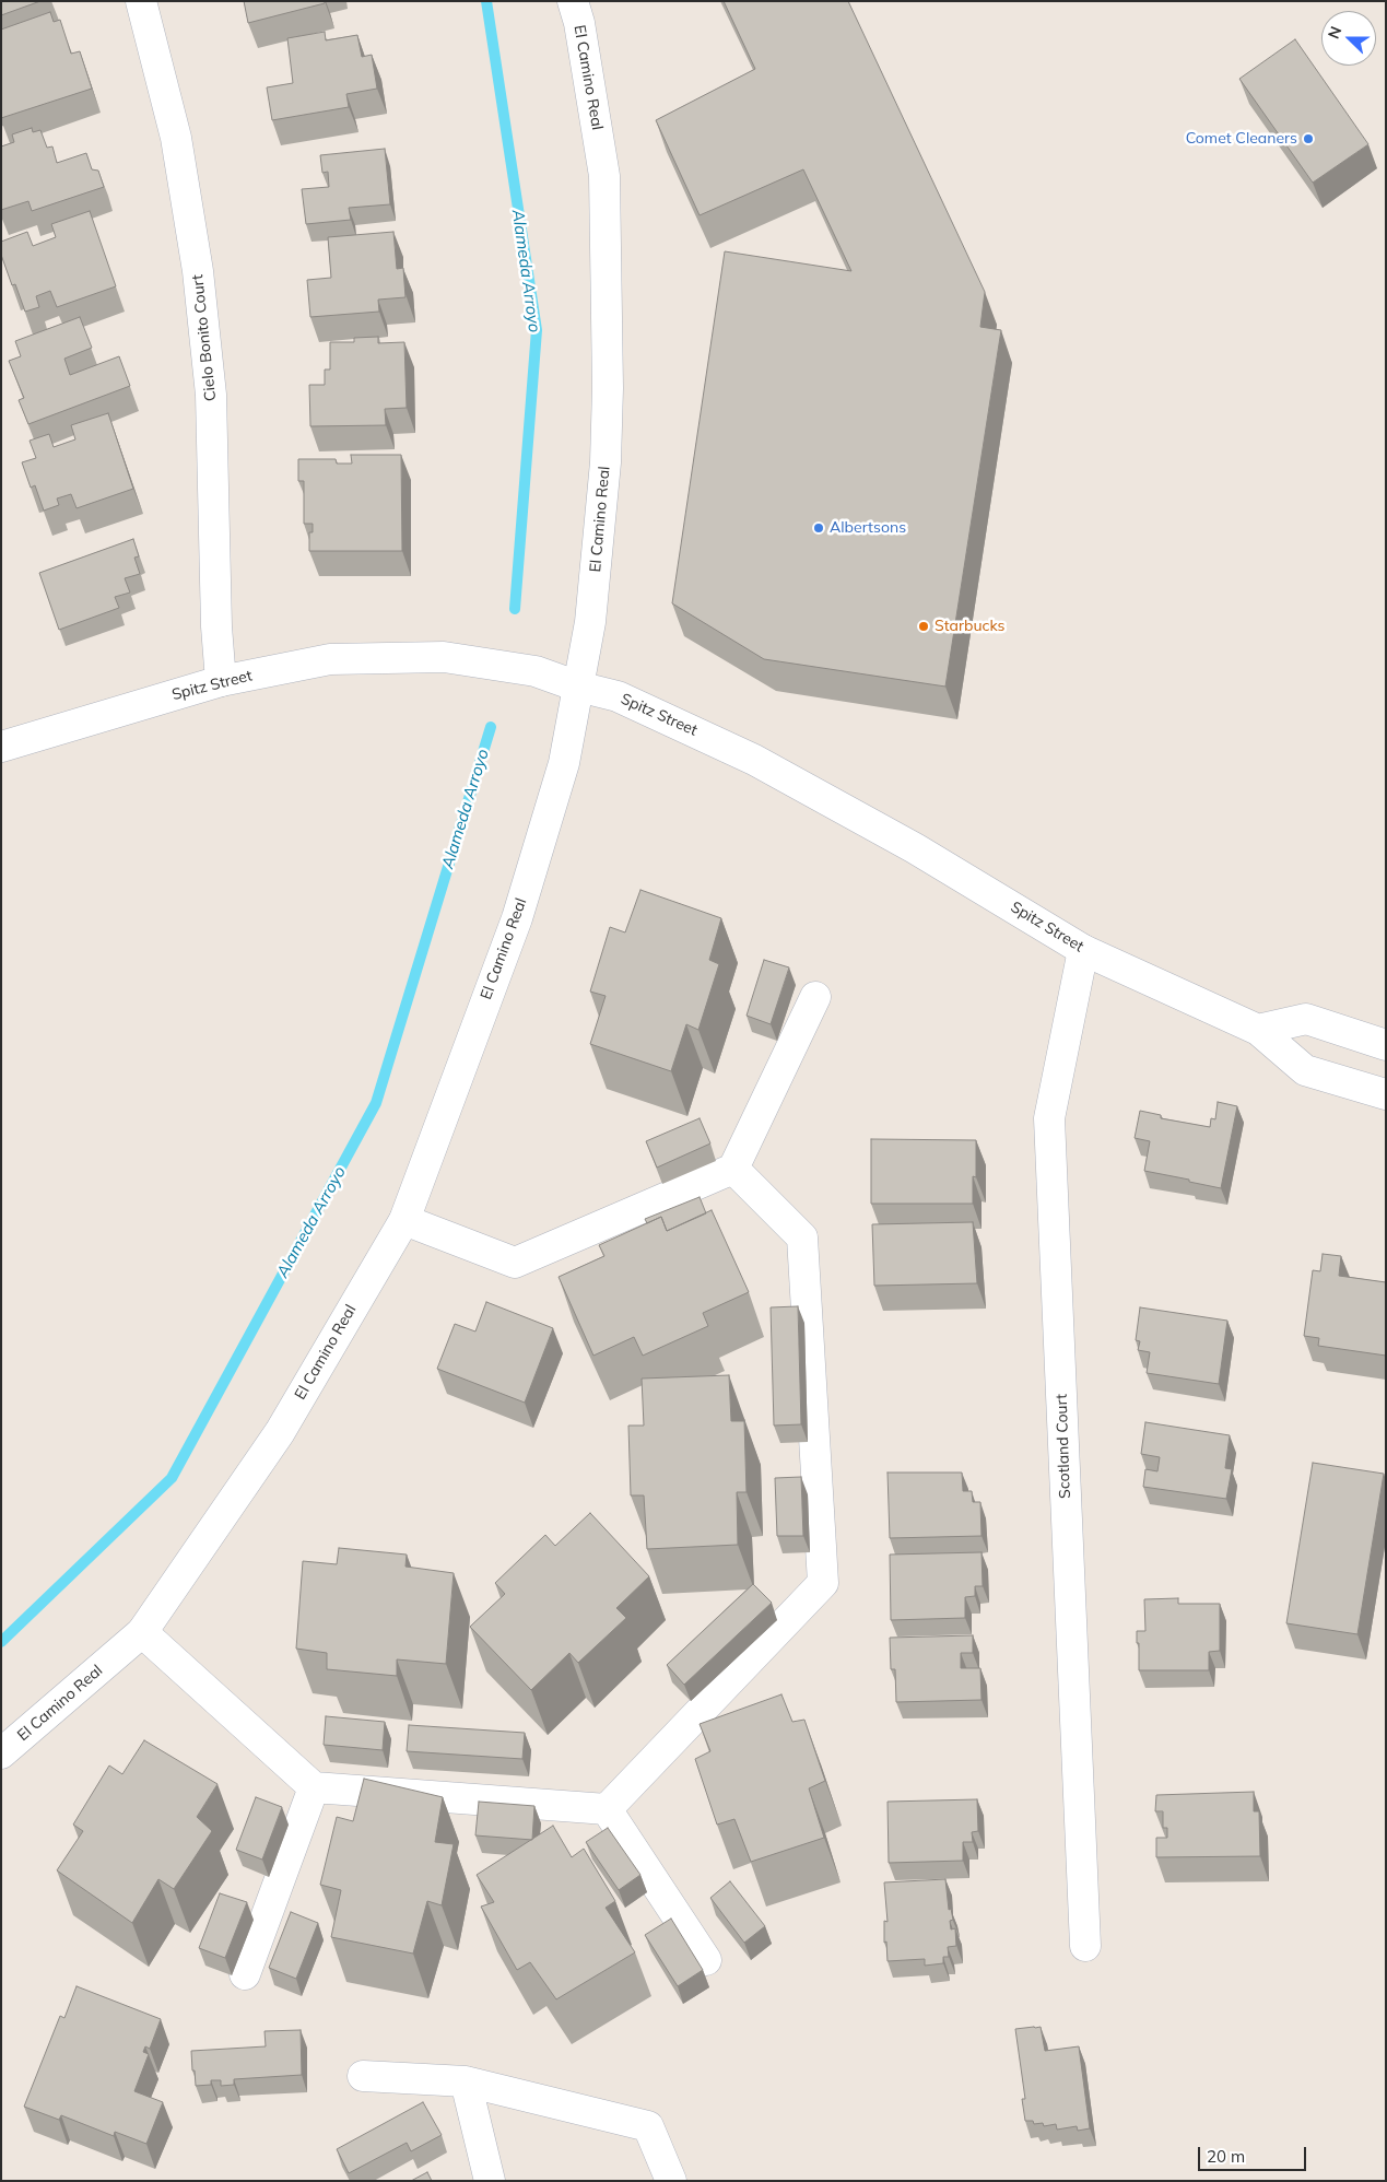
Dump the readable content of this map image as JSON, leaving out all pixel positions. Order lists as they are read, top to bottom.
{
  "streets": {
    "street": [
      "El Camino Real",
      "Cielo Bonito Court",
      "Spitz Street",
      "Scotland Court"
    ]
  },
  "crossings": [
    ["El Camino Real", "Spitz Street"],
    ["Cielo Bonito Court", "Spitz Street"],
    ["Spitz Street", "Scotland Court"]
  ],
  "water": ["Alameda Arroyo"],
  "places": ["Comet Cleaners", "Albertsons", "Starbucks"],
  "scale_bar": "20 m",
  "north": "left"
}
